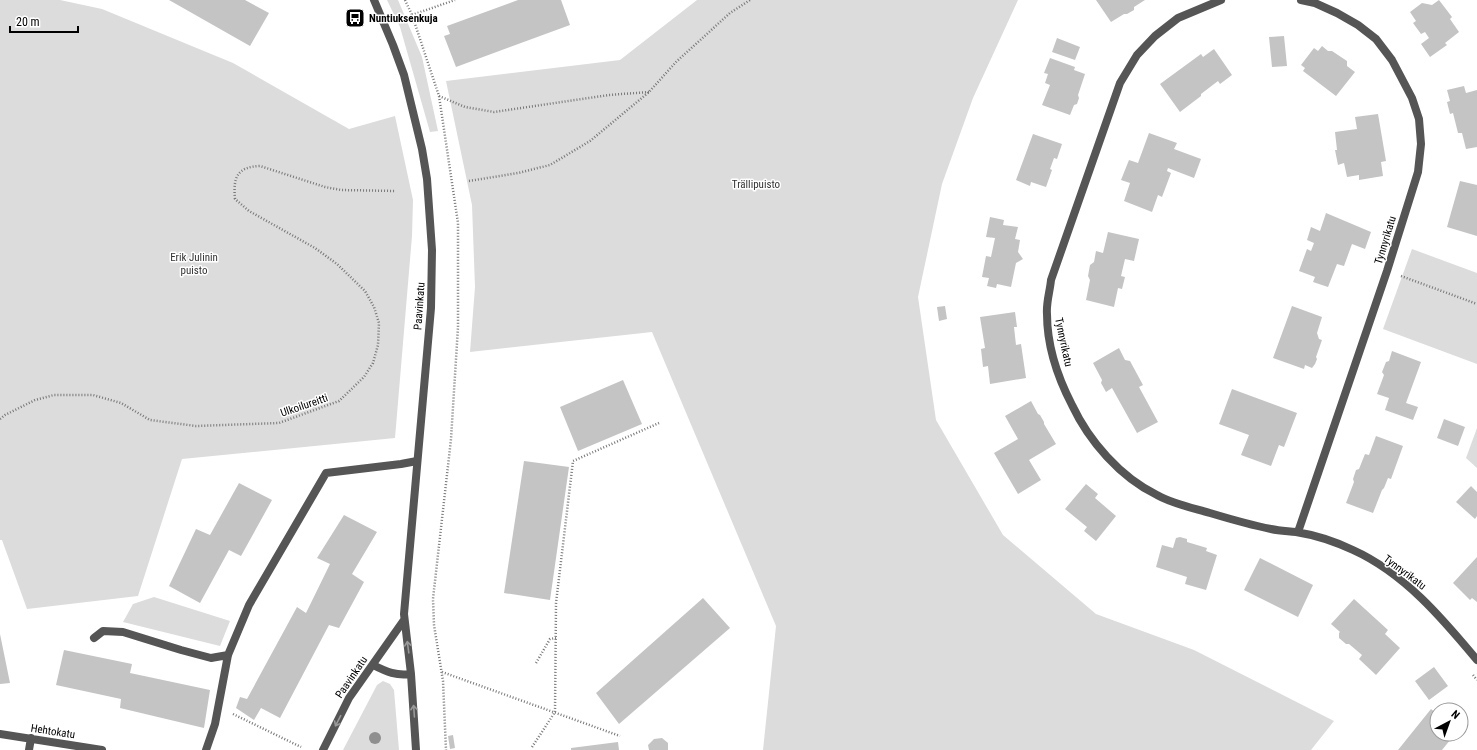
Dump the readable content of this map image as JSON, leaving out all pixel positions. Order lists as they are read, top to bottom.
{
  "streets": {
    "street": ["Tynnyrikatu", "Paavinkatu", "Hehtokatu"],
    "path": ["Ulkoilureitti"]
  },
  "parks": ["Trällipuisto", "Erik Julinin puisto"],
  "places": {
    "bus stop": ["Nuntiuksenkuja"]
  },
  "scale_bar": "20 m",
  "north": "top right"
}
